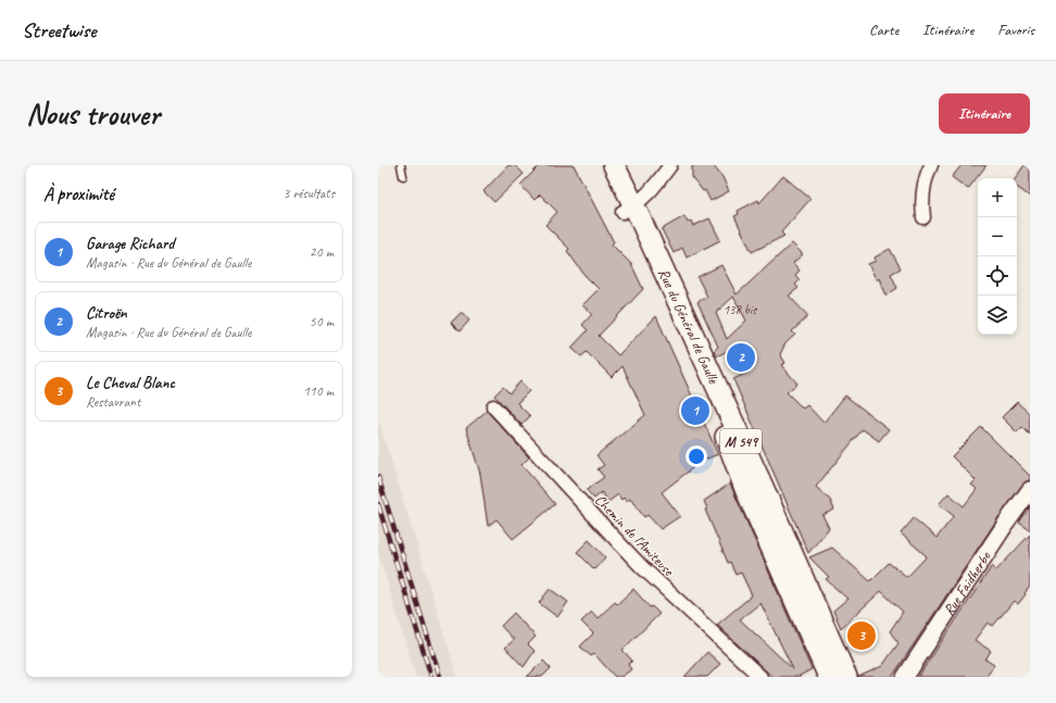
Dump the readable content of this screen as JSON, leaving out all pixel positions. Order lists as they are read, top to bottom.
{
  "streets": {
    "main road": ["Rue du Général de Gaulle", "M 549"],
    "street": ["Chemin de l'Amiteuse", "Rue Faidherbe"]
  },
  "house_numbers": ["138 bis"],
  "page": {
    "header": "Streetwise",
    "nav": ["Carte", "Itinéraire", "Favoris"],
    "buttons": "Itinéraire",
    "title": "Nous trouver",
    "heading": ["À proximité", "3 résultats"],
    "map_buttons": ["+", "−"],
    "list": [
      {
        "mark": "1",
        "name": "Garage Richard",
        "note": "Magasin · Rue du Général de Gaulle",
        "value": "20 m"
      },
      {
        "mark": "2",
        "name": "Citroën",
        "note": "Magasin · Rue du Général de Gaulle",
        "value": "50 m"
      },
      {
        "mark": "3",
        "name": "Le Cheval Blanc",
        "note": "Restaurant",
        "value": "110 m"
      }
    ],
    "pins": ["2", "1", "3"]
  }
}
